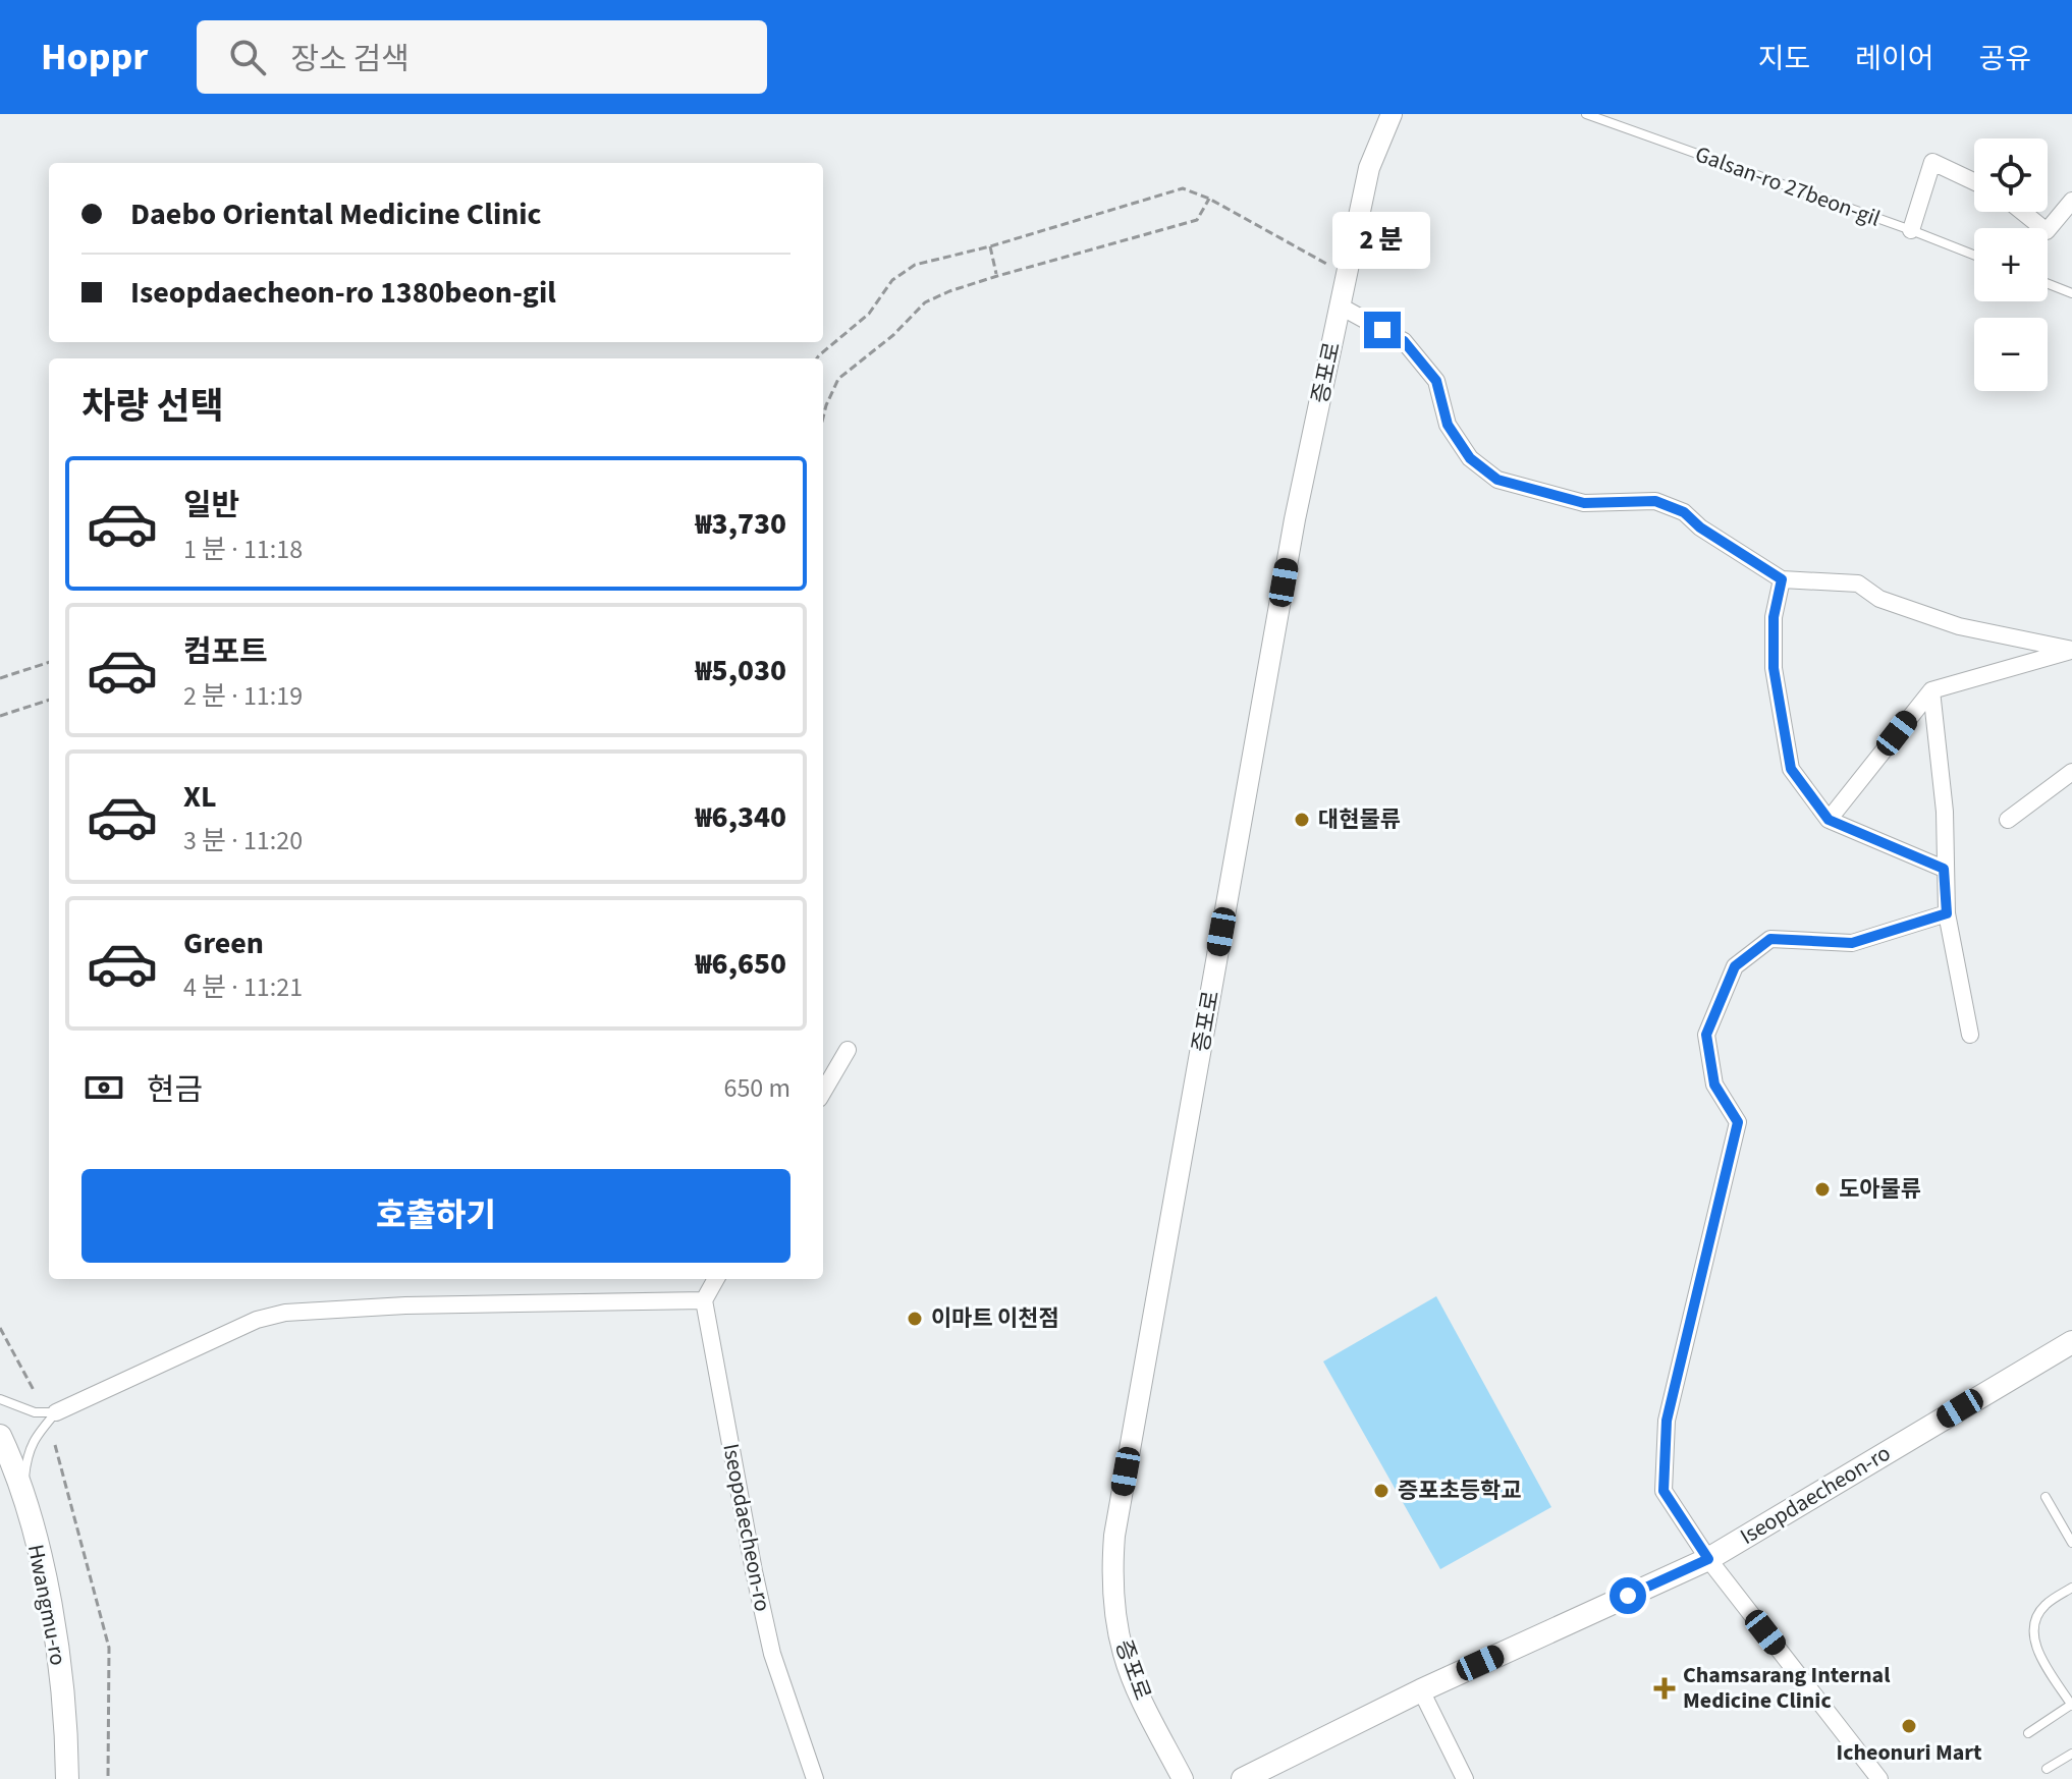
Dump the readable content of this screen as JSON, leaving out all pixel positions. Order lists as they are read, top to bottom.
{
  "streets": {
    "main road": ["Iseopdaecheon-ro", "Hwangmu-ro"],
    "street": ["증포로"],
    "lane": ["Galsan-ro 27beon-gil"]
  },
  "places": {
    "other": [
      "대현물류",
      "도아물류",
      "이마트 이천점",
      "증포초등학교",
      "Icheonuri Mart"
    ],
    "health": ["Chamsarang Internal Medicine Clinic"]
  },
  "page": {
    "header": "Hoppr",
    "search": "장소 검색",
    "nav": ["지도", "레이어", "공유"],
    "map_buttons": ["+", "−"],
    "banner": ["Daebo Oriental Medicine Clinic", "Iseopdaecheon-ro 1380beon-gil"],
    "bubble": "2 분",
    "heading": "차량 선택",
    "list": [
      {
        "name": "일반",
        "note": "1 분 · 11:18",
        "value": "₩3,730"
      },
      {
        "name": "컴포트",
        "note": "2 분 · 11:19",
        "value": "₩5,030"
      },
      {
        "name": "XL",
        "note": "3 분 · 11:20",
        "value": "₩6,340"
      },
      {
        "name": "Green",
        "note": "4 분 · 11:21",
        "value": "₩6,650"
      }
    ],
    "pay": ["현금", "650 m"],
    "buttons": "호출하기"
  }
}
